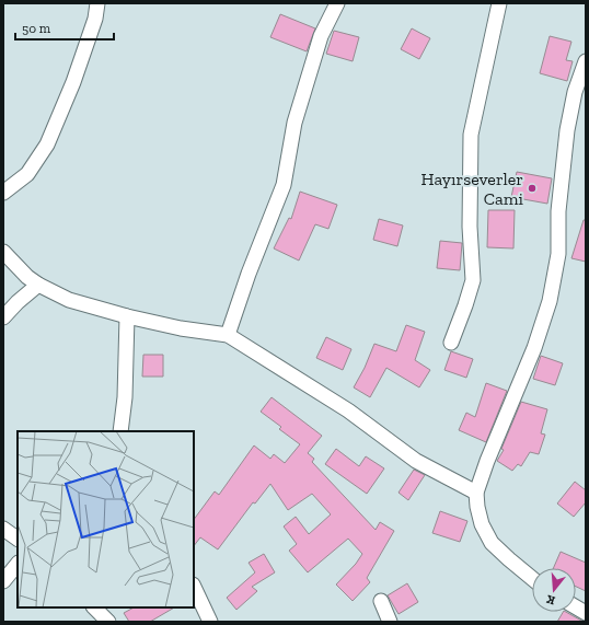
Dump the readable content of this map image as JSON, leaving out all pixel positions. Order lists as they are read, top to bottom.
{
  "places": ["Hayırseverler Cami"],
  "scale_bar": "50 m",
  "north": "bottom"
}
